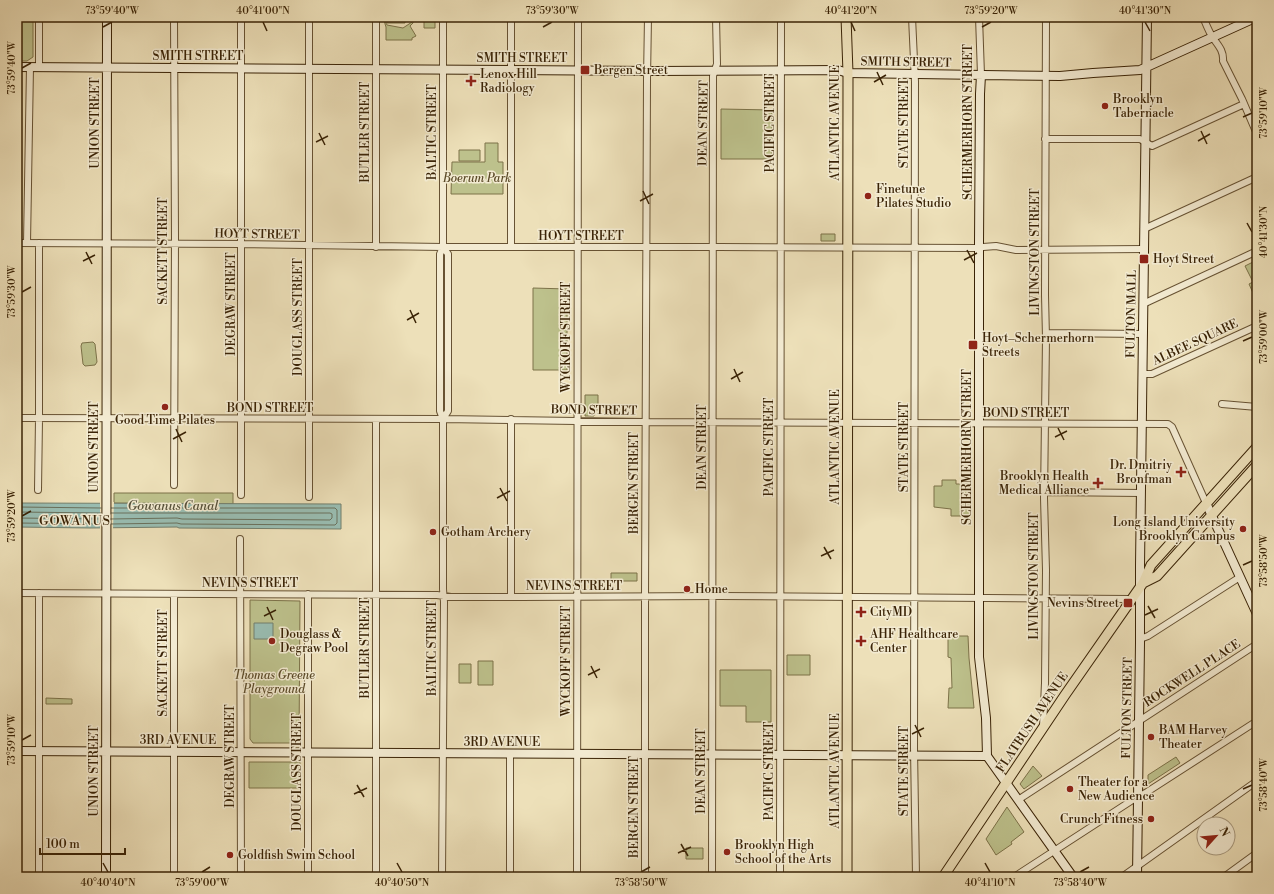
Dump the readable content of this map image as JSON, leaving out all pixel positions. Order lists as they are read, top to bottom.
{
  "streets": {
    "main road": [
      "SMITH STREET",
      "SCHERMERHORN STREET",
      "UNION STREET",
      "ATLANTIC AVENUE",
      "FULTON MALL",
      "FULTON STREET",
      "FLATBUSH AVENUE",
      "3RD AVENUE"
    ],
    "street": [
      "DEAN STREET",
      "PACIFIC STREET",
      "STATE STREET",
      "BUTLER STREET",
      "BALTIC STREET",
      "HOYT STREET",
      "SACKETT STREET",
      "LIVINGSTON STREET",
      "DEGRAW STREET",
      "DOUGLASS STREET",
      "WYCKOFF STREET",
      "ALBEE SQUARE",
      "BOND STREET",
      "BERGEN STREET",
      "NEVINS STREET",
      "ROCKWELL PLACE"
    ]
  },
  "crossings": [
    ["SMITH STREET", "SCHERMERHORN STREET"],
    ["SMITH STREET", "UNION STREET"],
    ["SMITH STREET", "DEAN STREET"],
    ["SMITH STREET", "PACIFIC STREET"],
    ["SMITH STREET", "ATLANTIC AVENUE"],
    ["SMITH STREET", "STATE STREET"],
    ["SMITH STREET", "BUTLER STREET"],
    ["SMITH STREET", "BALTIC STREET"],
    ["SMITH STREET", "SACKETT STREET"],
    ["SMITH STREET", "LIVINGSTON STREET"],
    ["SMITH STREET", "DEGRAW STREET"],
    ["SMITH STREET", "FULTON MALL"],
    ["SMITH STREET", "DOUGLASS STREET"],
    ["SMITH STREET", "WYCKOFF STREET"],
    ["SMITH STREET", "BERGEN STREET"],
    ["SCHERMERHORN STREET", "HOYT STREET"],
    ["SCHERMERHORN STREET", "BOND STREET"],
    ["SCHERMERHORN STREET", "NEVINS STREET"],
    ["SCHERMERHORN STREET", "3RD AVENUE"],
    ["UNION STREET", "HOYT STREET"],
    ["UNION STREET", "BOND STREET"],
    ["UNION STREET", "NEVINS STREET"],
    ["UNION STREET", "3RD AVENUE"],
    ["DEAN STREET", "HOYT STREET"],
    ["DEAN STREET", "BOND STREET"],
    ["DEAN STREET", "NEVINS STREET"],
    ["DEAN STREET", "3RD AVENUE"],
    ["PACIFIC STREET", "HOYT STREET"],
    ["PACIFIC STREET", "BOND STREET"],
    ["PACIFIC STREET", "NEVINS STREET"],
    ["PACIFIC STREET", "3RD AVENUE"],
    ["ATLANTIC AVENUE", "HOYT STREET"],
    ["ATLANTIC AVENUE", "BOND STREET"],
    ["ATLANTIC AVENUE", "NEVINS STREET"],
    ["ATLANTIC AVENUE", "3RD AVENUE"],
    ["STATE STREET", "HOYT STREET"],
    ["STATE STREET", "BOND STREET"],
    ["STATE STREET", "NEVINS STREET"],
    ["STATE STREET", "3RD AVENUE"],
    ["BUTLER STREET", "HOYT STREET"],
    ["BUTLER STREET", "BOND STREET"],
    ["BUTLER STREET", "NEVINS STREET"],
    ["BUTLER STREET", "3RD AVENUE"],
    ["BALTIC STREET", "HOYT STREET"],
    ["BALTIC STREET", "BOND STREET"],
    ["BALTIC STREET", "NEVINS STREET"],
    ["BALTIC STREET", "3RD AVENUE"],
    ["HOYT STREET", "SACKETT STREET"],
    ["HOYT STREET", "LIVINGSTON STREET"],
    ["HOYT STREET", "DEGRAW STREET"],
    ["HOYT STREET", "FULTON MALL"],
    ["HOYT STREET", "DOUGLASS STREET"],
    ["HOYT STREET", "WYCKOFF STREET"],
    ["HOYT STREET", "BERGEN STREET"],
    ["SACKETT STREET", "BOND STREET"],
    ["SACKETT STREET", "NEVINS STREET"],
    ["SACKETT STREET", "3RD AVENUE"],
    ["LIVINGSTON STREET", "BOND STREET"],
    ["LIVINGSTON STREET", "NEVINS STREET"],
    ["LIVINGSTON STREET", "FLATBUSH AVENUE"],
    ["DEGRAW STREET", "BOND STREET"],
    ["DEGRAW STREET", "NEVINS STREET"],
    ["DEGRAW STREET", "3RD AVENUE"],
    ["FULTON MALL", "ALBEE SQUARE"],
    ["FULTON MALL", "BOND STREET"],
    ["FULTON MALL", "FULTON STREET"],
    ["FULTON MALL", "FLATBUSH AVENUE"],
    ["DOUGLASS STREET", "BOND STREET"],
    ["DOUGLASS STREET", "NEVINS STREET"],
    ["DOUGLASS STREET", "3RD AVENUE"],
    ["WYCKOFF STREET", "BOND STREET"],
    ["WYCKOFF STREET", "NEVINS STREET"],
    ["WYCKOFF STREET", "3RD AVENUE"],
    ["BOND STREET", "BERGEN STREET"],
    ["BERGEN STREET", "NEVINS STREET"],
    ["BERGEN STREET", "3RD AVENUE"],
    ["NEVINS STREET", "FLATBUSH AVENUE"],
    ["ROCKWELL PLACE", "FULTON STREET"],
    ["FULTON STREET", "FLATBUSH AVENUE"]
  ],
  "districts": ["GOWANUS"],
  "water": ["Gowanus Canal"],
  "parks": ["Boerum Park", "Thomas Greene Playground"],
  "places": {
    "transit": [
      "Bergen Street",
      "Hoyt Street",
      "Hoyt–Schermerhorn Streets",
      "Nevins Street"
    ],
    "health": [
      "Lenox Hill Radiology",
      "Dr. Dmitriy Bronfman",
      "Brooklyn Health Medical Alliance",
      "CityMD",
      "AHF Healthcare Center"
    ],
    "other": [
      "Brooklyn Tabernacle",
      "Finetune Pilates Studio",
      "Good Time Pilates",
      "Long Island University Brooklyn Campus",
      "Gotham Archery",
      "Home",
      "Douglass & Degraw Pool",
      "BAM Harvey Theater",
      "Theater for a New Audience",
      "Crunch Fitness",
      "Brooklyn High School of the Arts",
      "Goldfish Swim School"
    ]
  },
  "scale_bar": "100 m",
  "north": "top right",
  "coordinates": [
    "73°59'40\"W",
    "40°41'00\"N",
    "73°59'30\"W",
    "40°41'20\"N",
    "73°59'20\"W",
    "40°41'30\"N",
    "73°59'10\"W",
    "73°59'00\"W",
    "73°58'50\"W",
    "73°58'40\"W",
    "40°40'40\"N",
    "40°40'50\"N",
    "40°41'10\"N"
  ]
}
